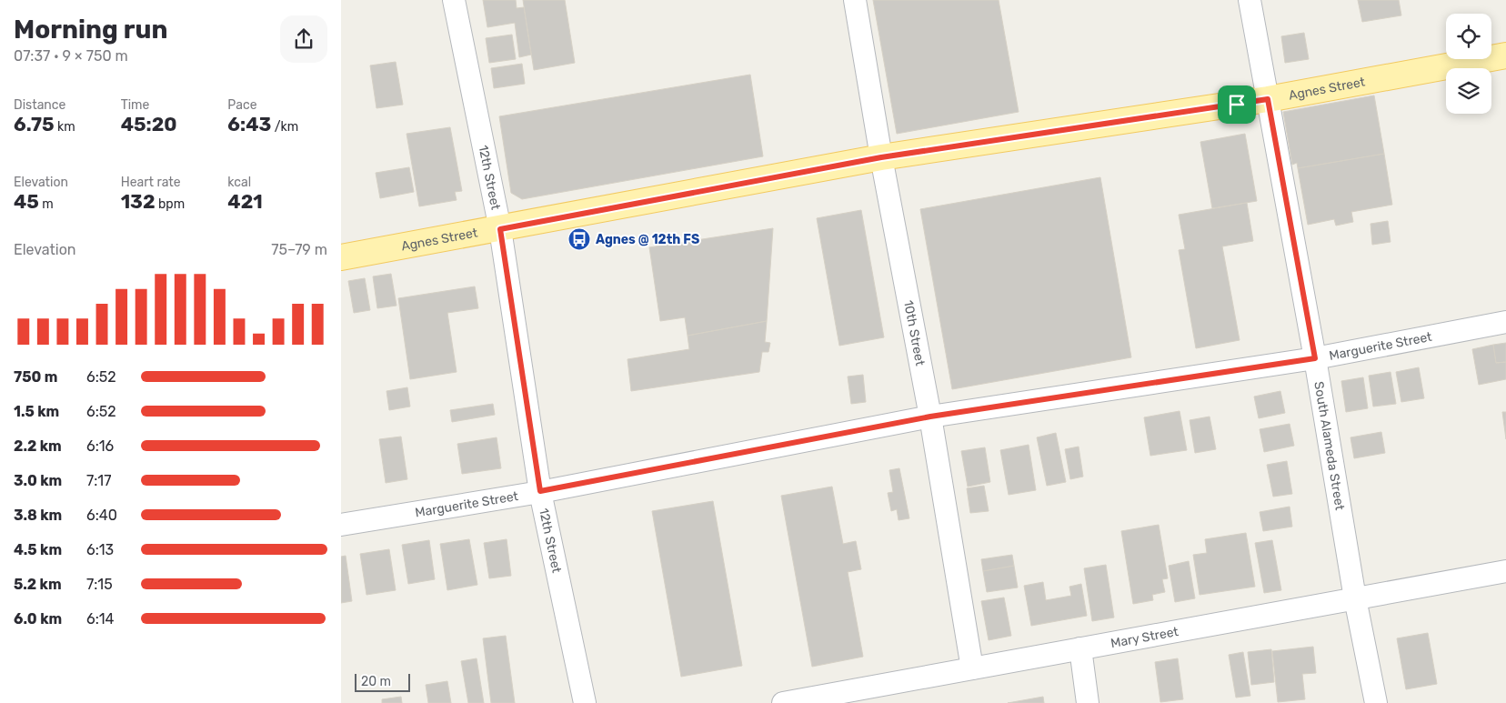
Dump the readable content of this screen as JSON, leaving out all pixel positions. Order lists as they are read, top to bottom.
{
  "streets": {
    "main road": ["Agnes Street"],
    "street": [
      "12th Street",
      "10th Street",
      "Marguerite Street",
      "South Alameda Street",
      "Mary Street"
    ]
  },
  "crossings": [
    ["Agnes Street", "12th Street"],
    ["Agnes Street", "10th Street"],
    ["Agnes Street", "South Alameda Street"],
    ["12th Street", "Marguerite Street"],
    ["10th Street", "Marguerite Street"],
    ["10th Street", "Mary Street"],
    ["Marguerite Street", "South Alameda Street"],
    ["South Alameda Street", "Mary Street"]
  ],
  "places": {
    "bus stop": ["Agnes @ 12th FS"]
  },
  "scale_bar": "20 m",
  "page": {
    "heading": ["Morning run", "07:37 · 9 × 750 m"],
    "stats": [
      ["Distance", "6.75 km"],
      ["Time", "45:20"],
      ["Pace", "6:43 /km"],
      ["Elevation", "45 m"],
      ["Heart rate", "132 bpm"],
      ["kcal", "421"]
    ],
    "chart": ["Elevation", "75–79 m"],
    "list": [
      {
        "name": "750 m",
        "note": "6:52"
      },
      {
        "name": "1.5 km",
        "note": "6:52"
      },
      {
        "name": "2.2 km",
        "note": "6:16"
      },
      {
        "name": "3.0 km",
        "note": "7:17"
      },
      {
        "name": "3.8 km",
        "note": "6:40"
      },
      {
        "name": "4.5 km",
        "note": "6:13"
      },
      {
        "name": "5.2 km",
        "note": "7:15"
      },
      {
        "name": "6.0 km",
        "note": "6:14"
      }
    ],
    "scale": "20 m"
  }
}
